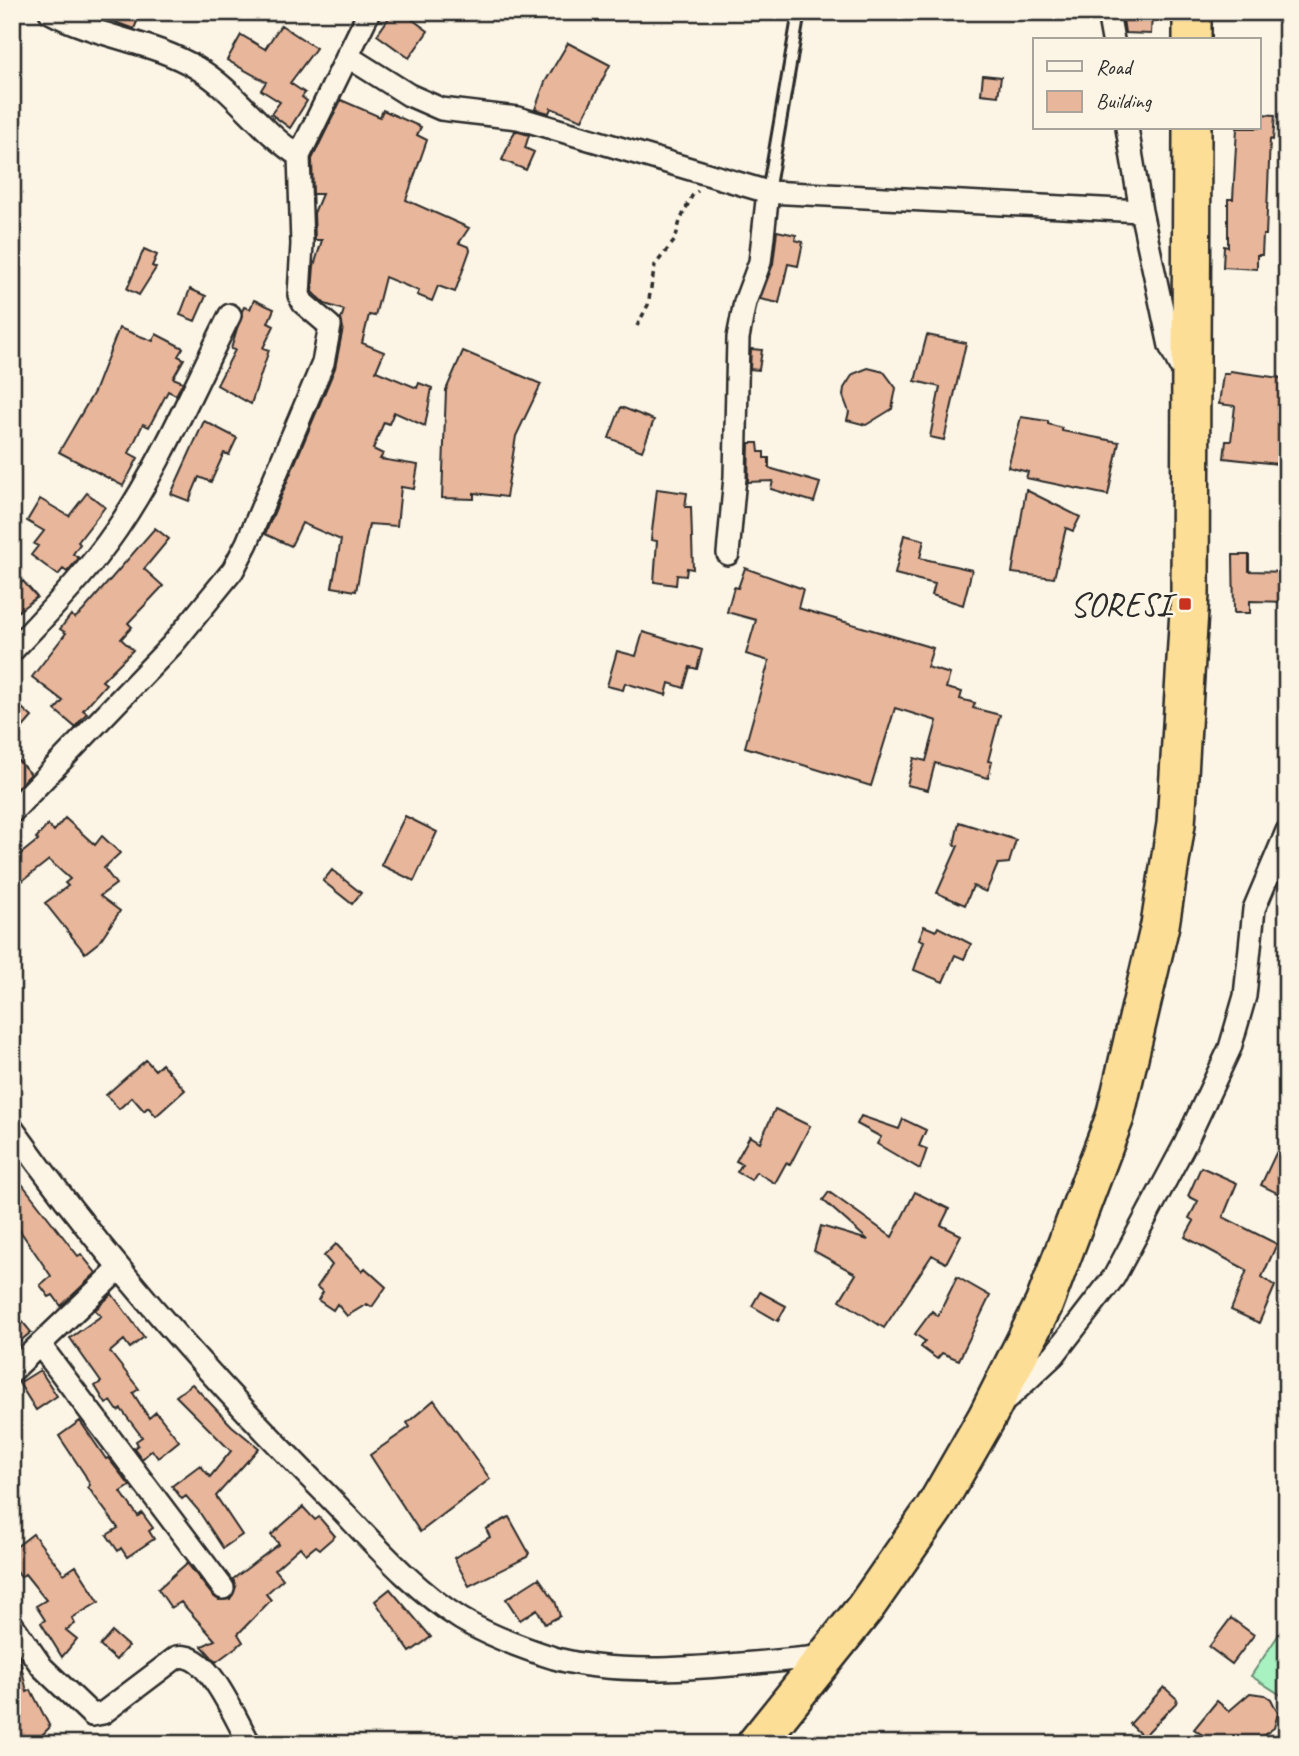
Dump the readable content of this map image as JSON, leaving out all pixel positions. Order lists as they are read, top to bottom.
{
  "places": {
    "transit": ["SORESI"]
  },
  "legend": ["Road", "Building"]
}
